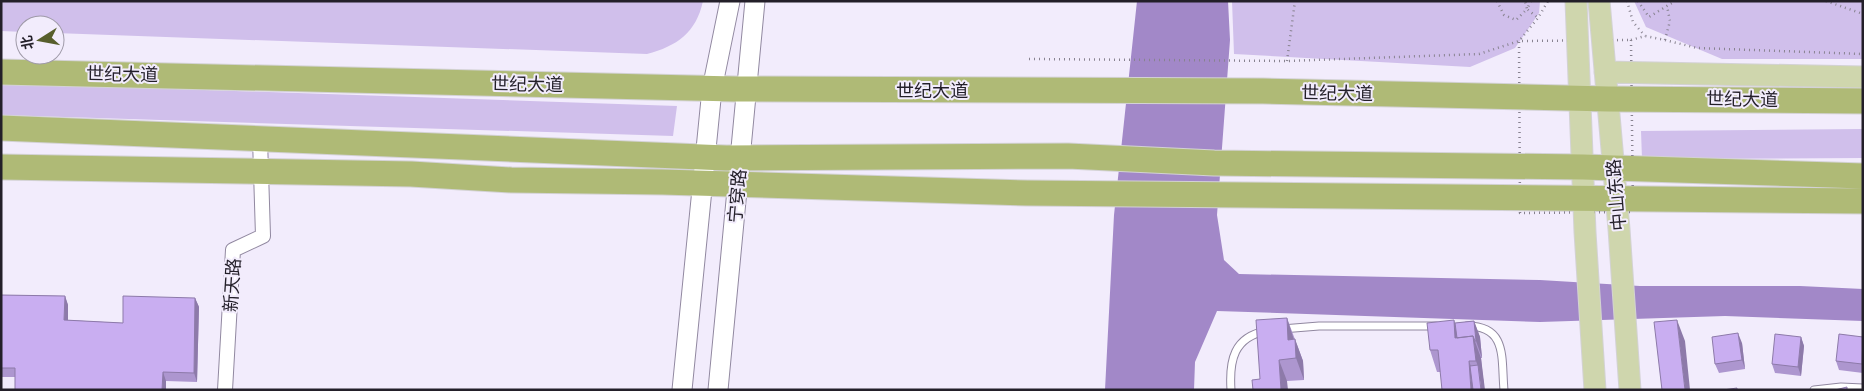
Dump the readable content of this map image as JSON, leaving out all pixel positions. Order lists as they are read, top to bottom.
{
  "streets": {
    "highway": ["世纪大道"],
    "main road": ["中山东路", "宁穿路"],
    "street": ["新天路"]
  },
  "crossings": [
    ["世纪大道", "中山东路"],
    ["世纪大道", "宁穿路"]
  ],
  "north": "left"
}
